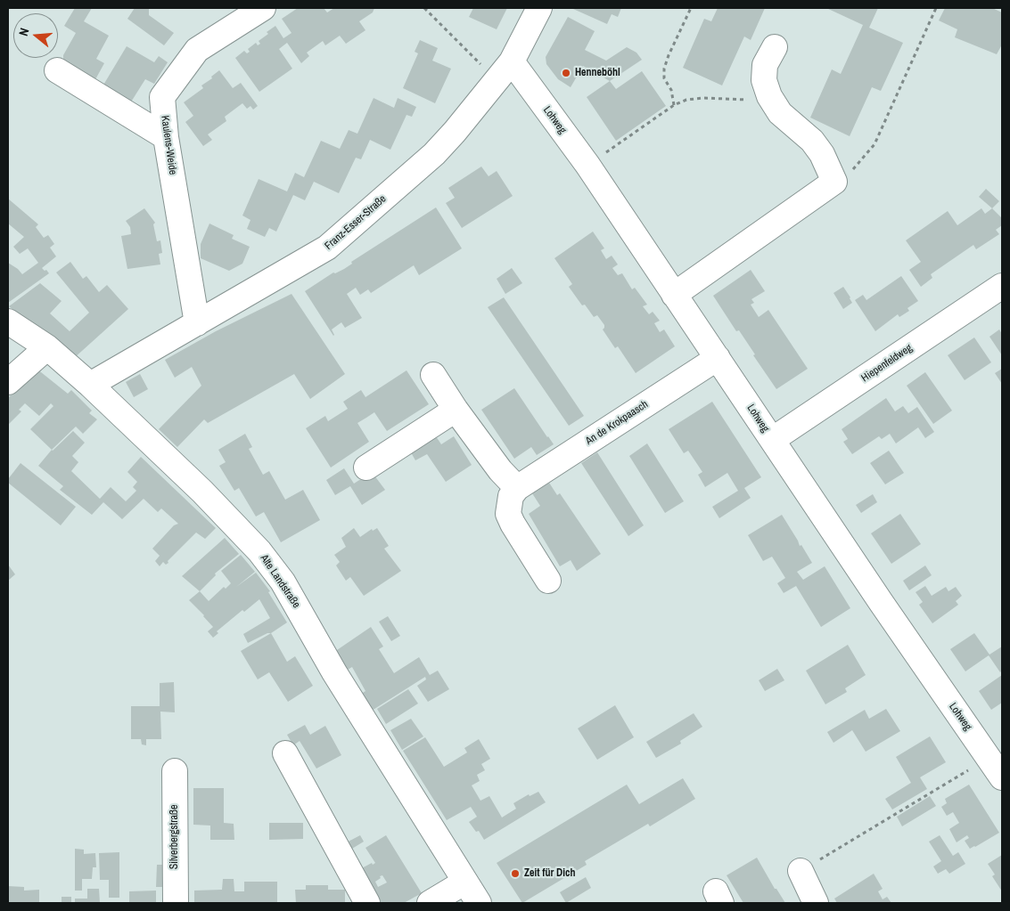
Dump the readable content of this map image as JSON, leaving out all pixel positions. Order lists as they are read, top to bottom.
{
  "streets": {
    "street": [
      "Lohweg",
      "Kaulens-Weide",
      "Franz-Esser-Straße",
      "Hiepenfeldweg",
      "An de Krokpaasch",
      "Alte Landstraße",
      "Silverbergstraße"
    ]
  },
  "crossings": [
    ["Lohweg", "Franz-Esser-Straße"],
    ["Lohweg", "Hiepenfeldweg"],
    ["Lohweg", "An de Krokpaasch"],
    ["Kaulens-Weide", "Franz-Esser-Straße"],
    ["Franz-Esser-Straße", "Alte Landstraße"]
  ],
  "places": ["Henneböhl", "Zeit für Dich"],
  "north": "left"
}
